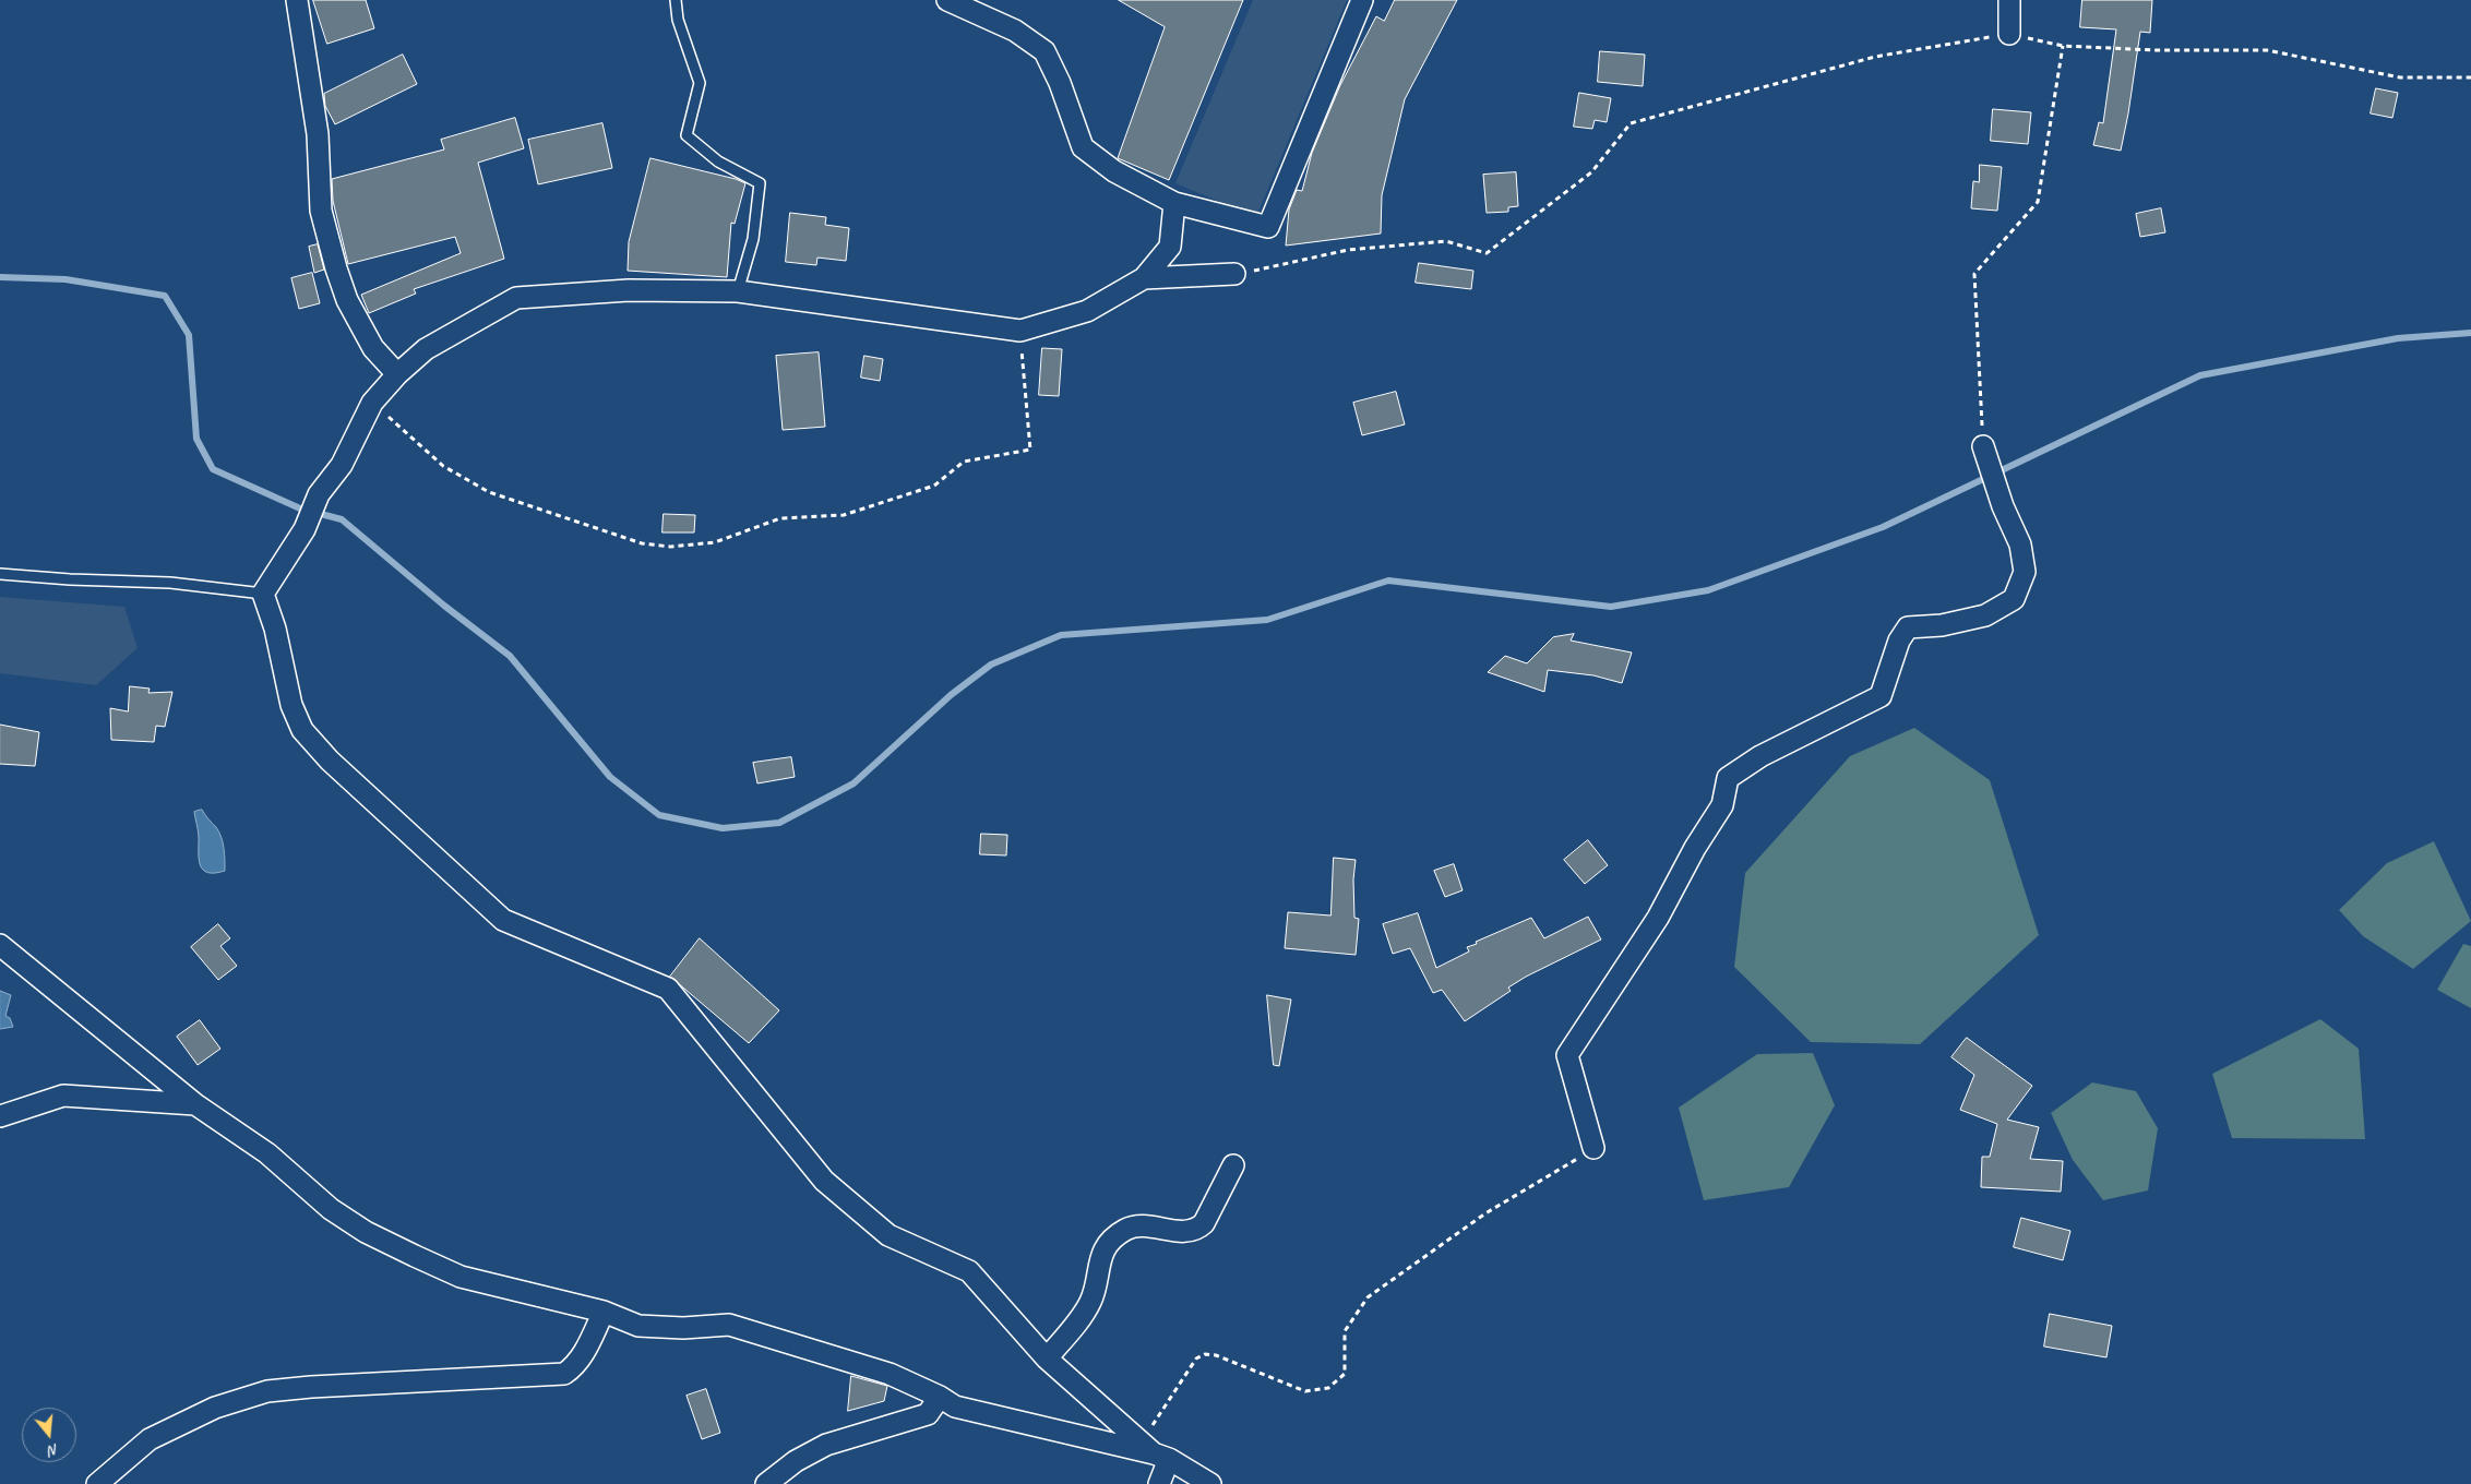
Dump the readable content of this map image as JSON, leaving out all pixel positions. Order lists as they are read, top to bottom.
{
  "north": "bottom"
}
